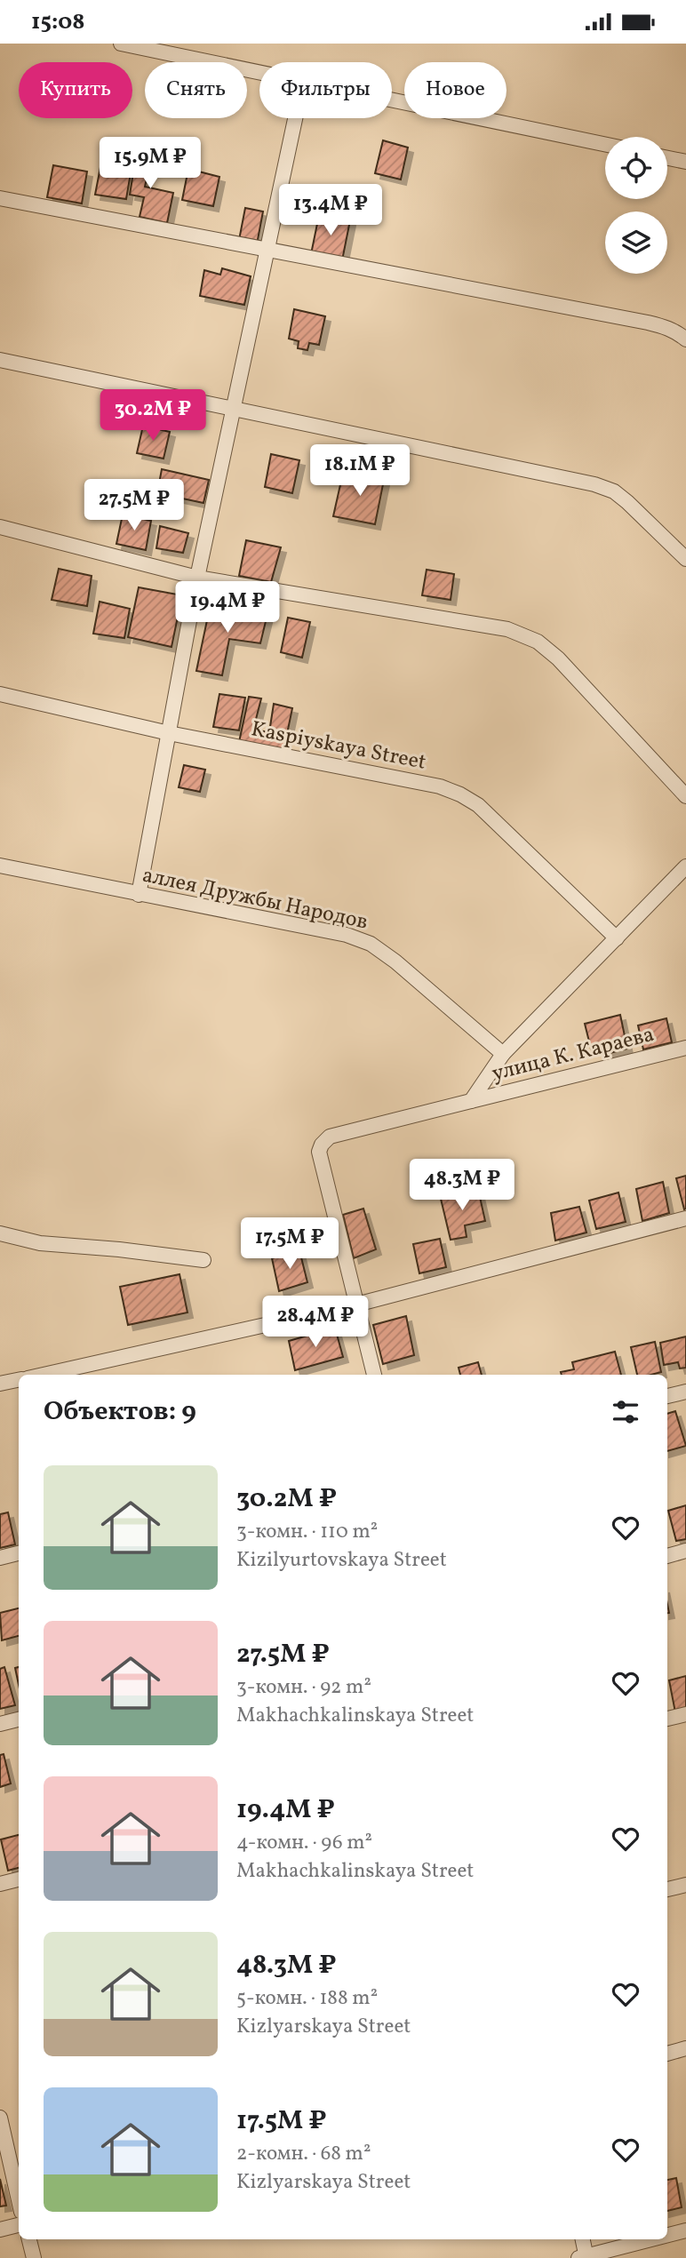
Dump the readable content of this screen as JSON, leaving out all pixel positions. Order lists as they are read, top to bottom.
{
  "streets": {
    "street": ["Kaspiyskaya Street", "аллея Дружбы Народов", "улица К. Караева"]
  },
  "page": {
    "status": "15:08",
    "chip": [
      "Купить",
      "Снять",
      "Фильтры",
      "Новое"
    ],
    "price": [
      "15.9M ₽",
      "13.4M ₽",
      "30.2M ₽",
      "18.1M ₽",
      "27.5M ₽",
      "19.4M ₽",
      "48.3M ₽",
      "17.5M ₽",
      "28.4M ₽"
    ],
    "heading": "Объектов: 9",
    "list": [
      {
        "name": "30.2M ₽",
        "note": "3-комн. · 110 m² · Kizilyurtovskaya Street"
      },
      {
        "name": "27.5M ₽",
        "note": "3-комн. · 92 m² · Makhachkalinskaya Street"
      },
      {
        "name": "19.4M ₽",
        "note": "4-комн. · 96 m² · Makhachkalinskaya Street"
      },
      {
        "name": "48.3M ₽",
        "note": "5-комн. · 188 m² · Kizlyarskaya Street"
      },
      {
        "name": "17.5M ₽",
        "note": "2-комн. · 68 m² · Kizlyarskaya Street"
      }
    ]
  }
}
